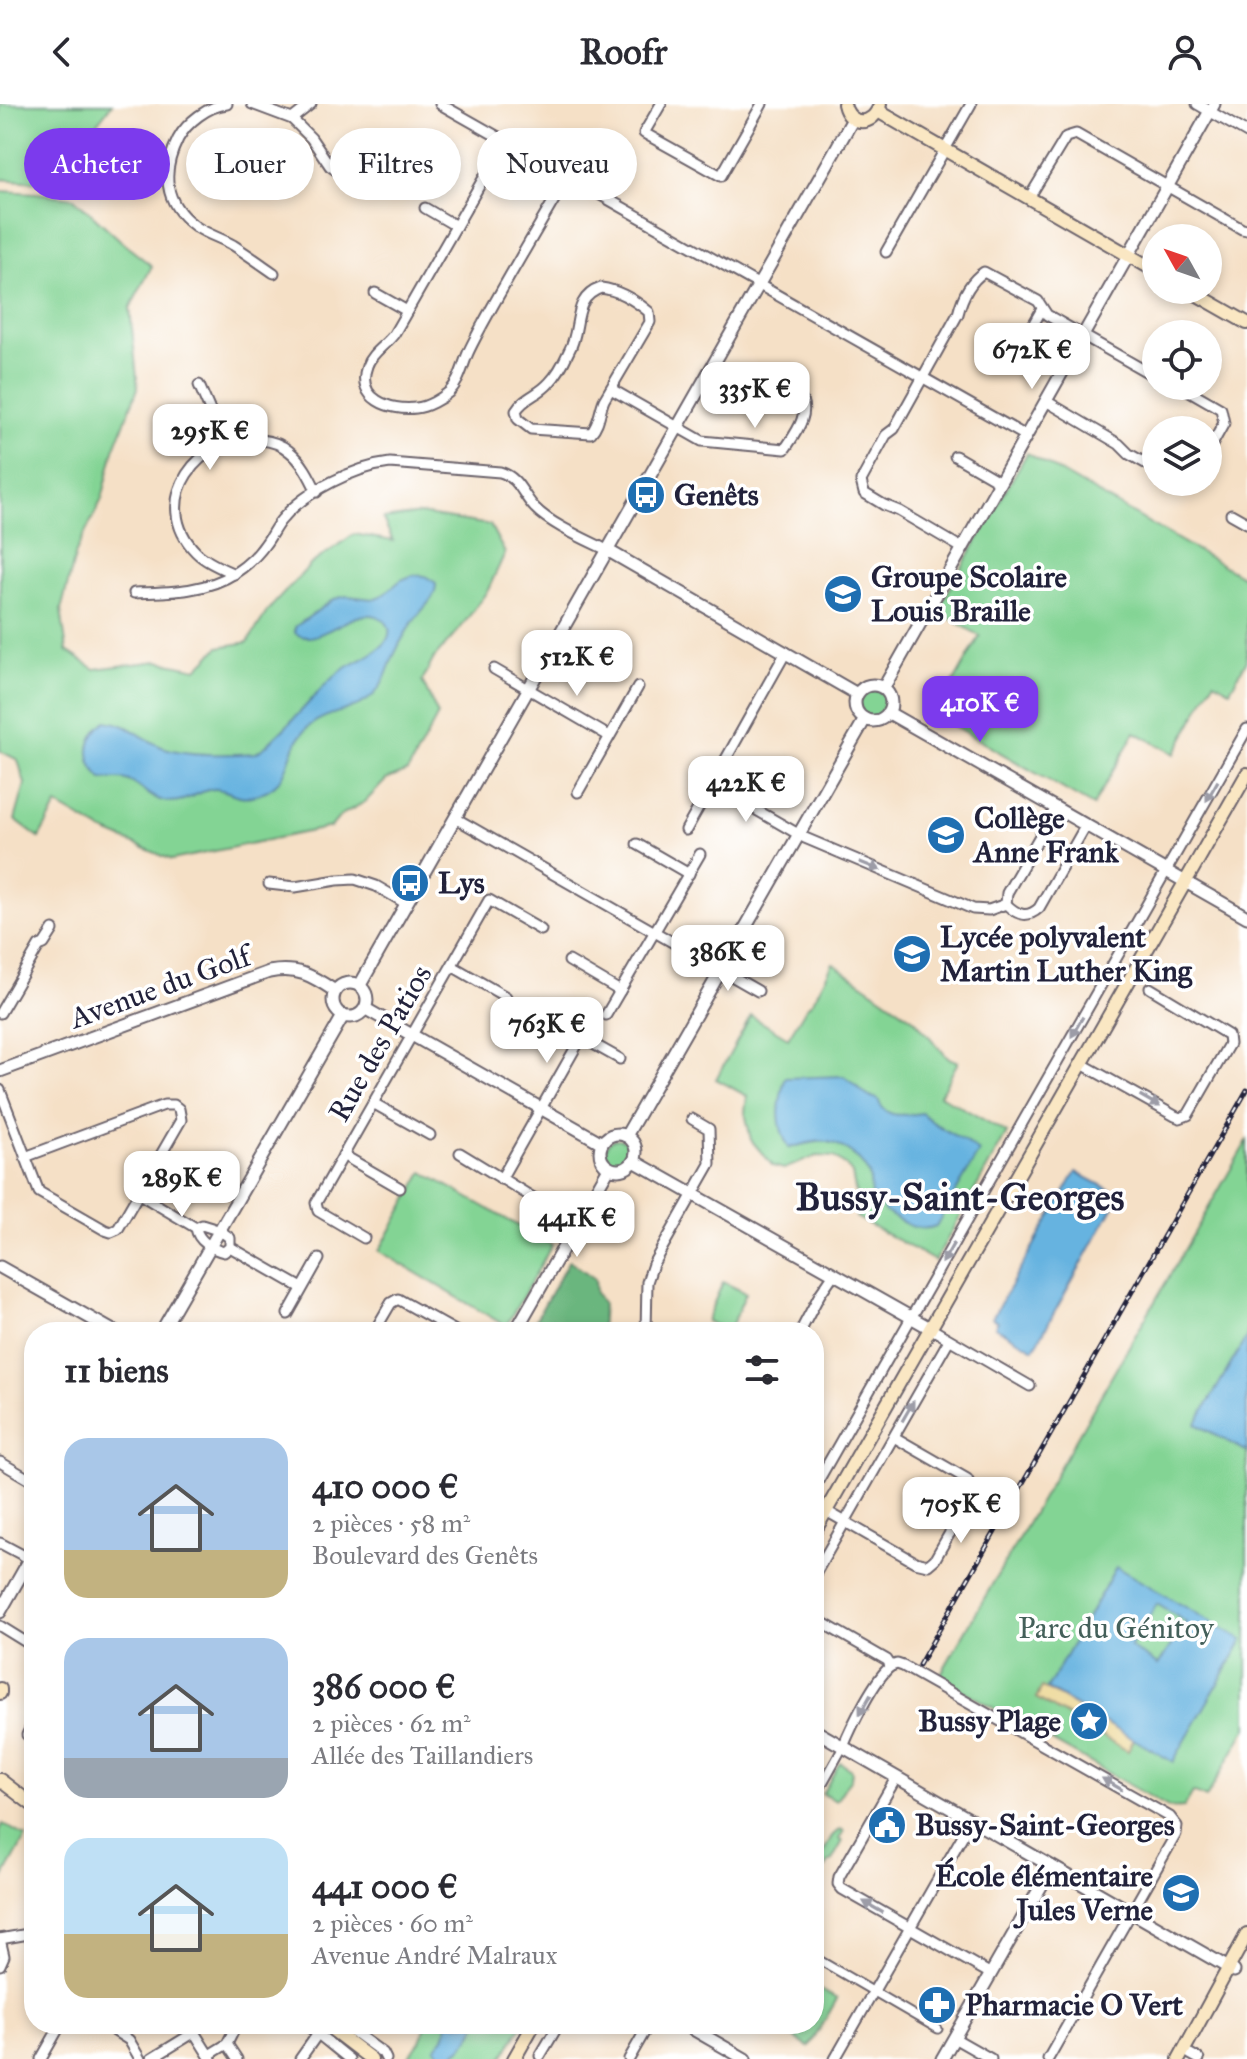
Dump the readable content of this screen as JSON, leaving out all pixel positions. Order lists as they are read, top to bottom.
{
  "streets": {
    "street": ["Avenue du Golf", "Rue des Patios"]
  },
  "districts": ["Bussy-Saint-Georges"],
  "parks": ["Parc du Génitoy"],
  "places": {
    "bus stop": ["Genêts", "Lys"],
    "school or university": [
      "Groupe Scolaire Louis Braille",
      "Collège Anne Frank",
      "Lycée polyvalent Martin Luther King",
      "École élémentaire Jules Verne"
    ],
    "place": ["Bussy Plage"],
    "public building": ["Bussy-Saint-Georges"],
    "pharmacy": ["Pharmacie O Vert"]
  },
  "north": "top left",
  "page": {
    "header": "Roofr",
    "chip": [
      "Acheter",
      "Louer",
      "Filtres",
      "Nouveau"
    ],
    "price": [
      "672K €",
      "335K €",
      "295K €",
      "512K €",
      "410K €",
      "422K €",
      "386K €",
      "763K €",
      "289K €",
      "441K €",
      "705K €"
    ],
    "heading": "11 biens",
    "list": [
      {
        "name": "410 000 €",
        "note": "2 pièces · 58 m² · Boulevard des Genêts"
      },
      {
        "name": "386 000 €",
        "note": "2 pièces · 62 m² · Allée des Taillandiers"
      },
      {
        "name": "441 000 €",
        "note": "2 pièces · 60 m² · Avenue André Malraux"
      }
    ]
  }
}
